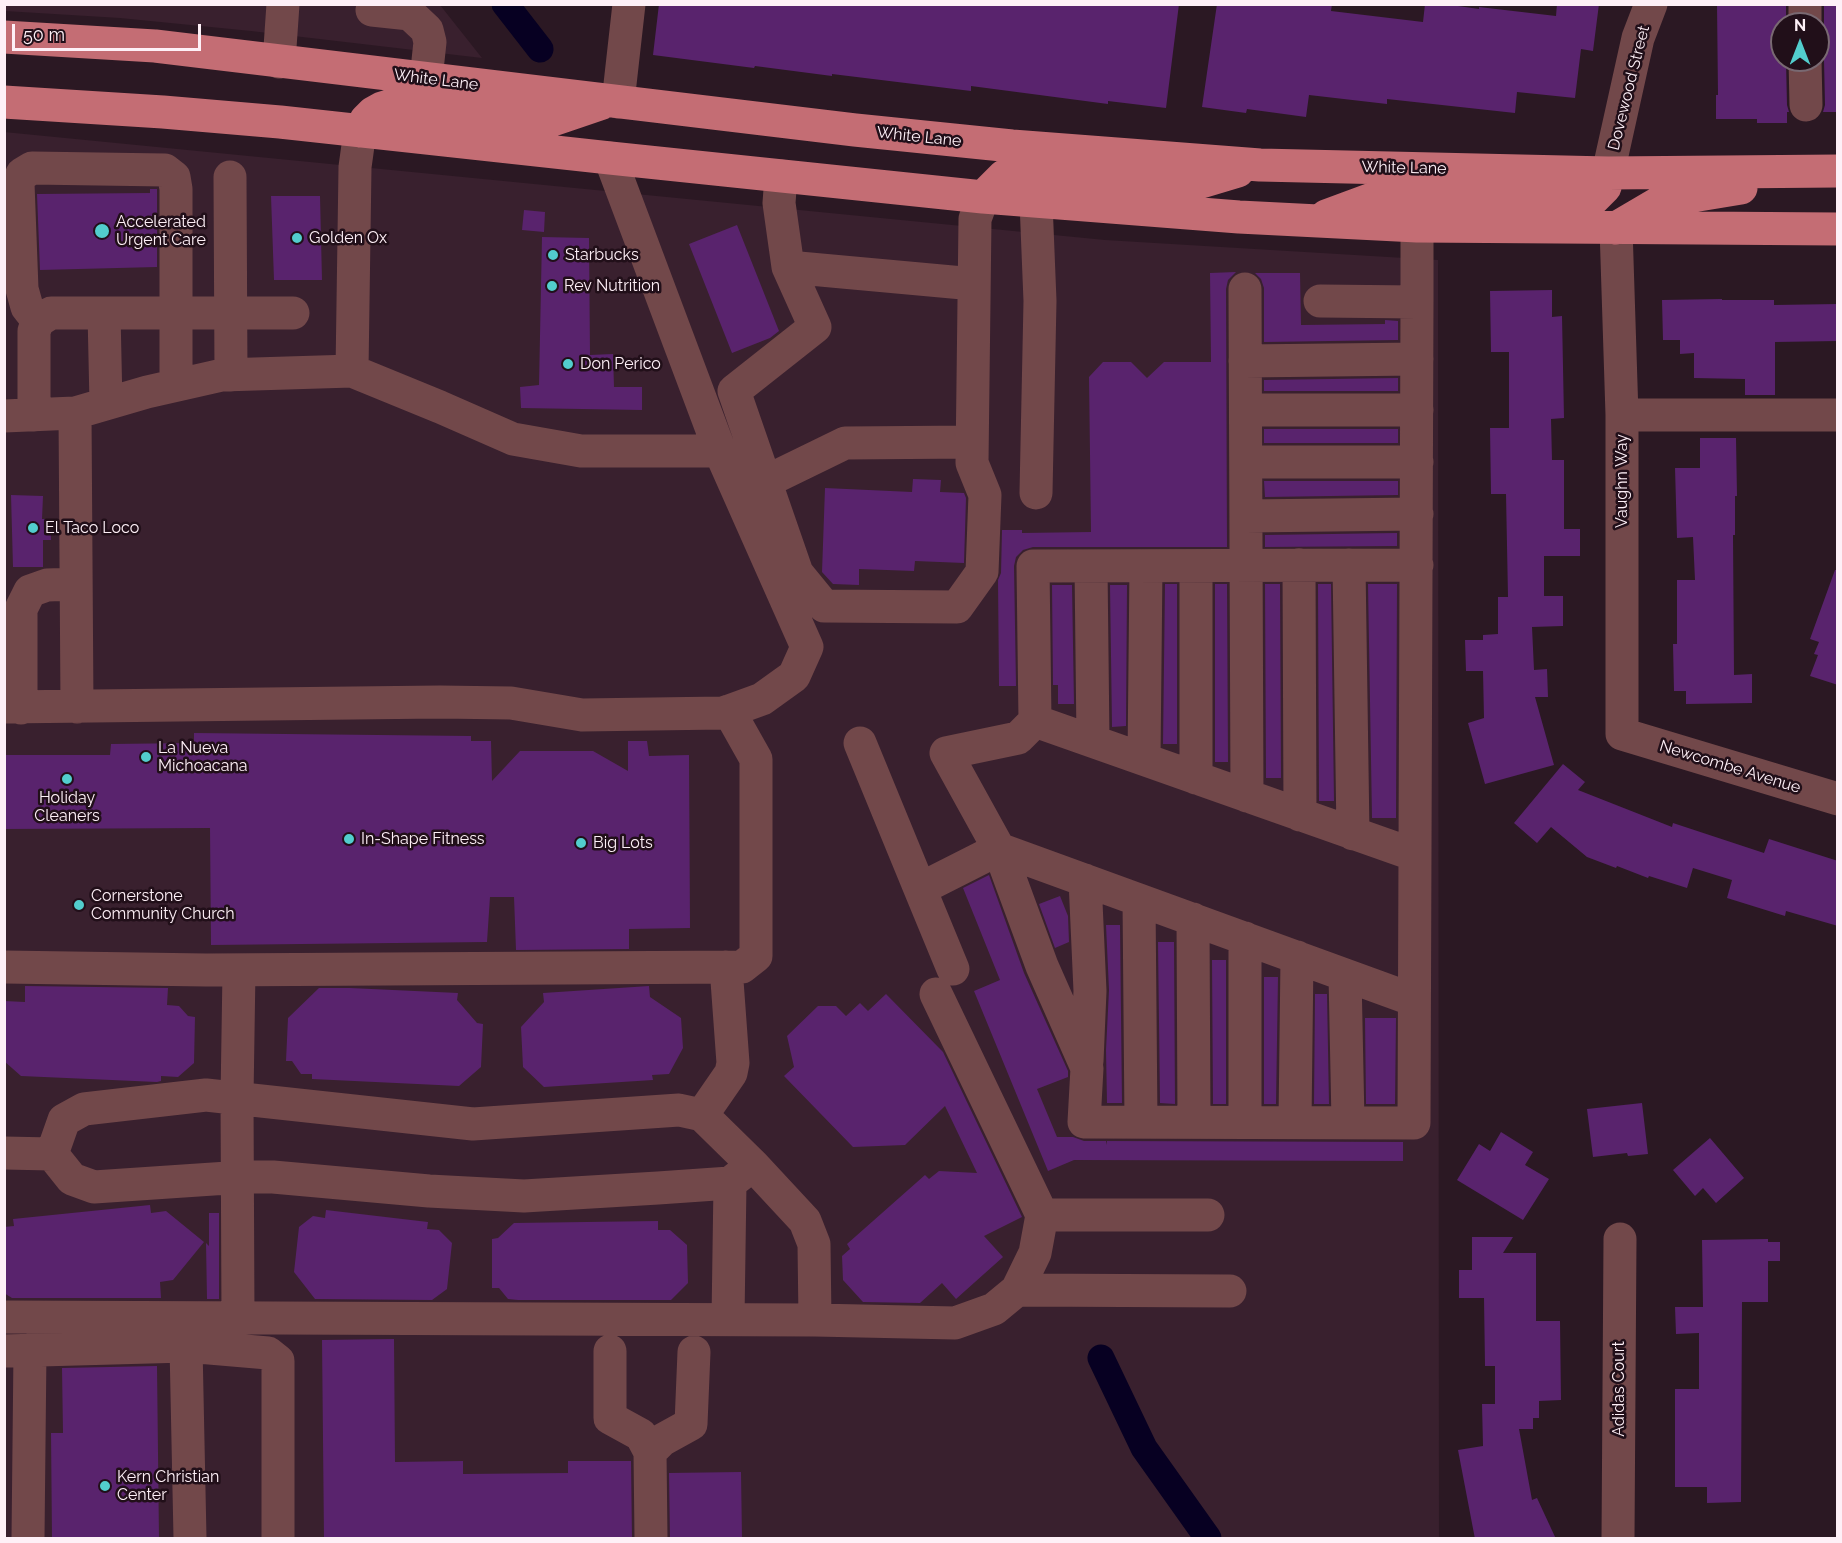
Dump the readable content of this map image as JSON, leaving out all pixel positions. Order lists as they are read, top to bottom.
{
  "streets": {
    "main road": ["White Lane"],
    "street": [
      "Dovewood Street",
      "Vaughn Way",
      "Newcombe Avenue",
      "Adidas Court"
    ]
  },
  "crossings": [
    ["White Lane", "Dovewood Street"],
    ["Vaughn Way", "Newcombe Avenue"]
  ],
  "places": [
    "Accelerated Urgent Care",
    "Golden Ox",
    "Starbucks",
    "Rev Nutrition",
    "Don Perico",
    "El Taco Loco",
    "La Nueva Michoacana",
    "Holiday Cleaners",
    "In-Shape Fitness",
    "Big Lots",
    "Cornerstone Community Church",
    "Kern Christian Center"
  ],
  "scale_bar": "50 m",
  "north": "top"
}
